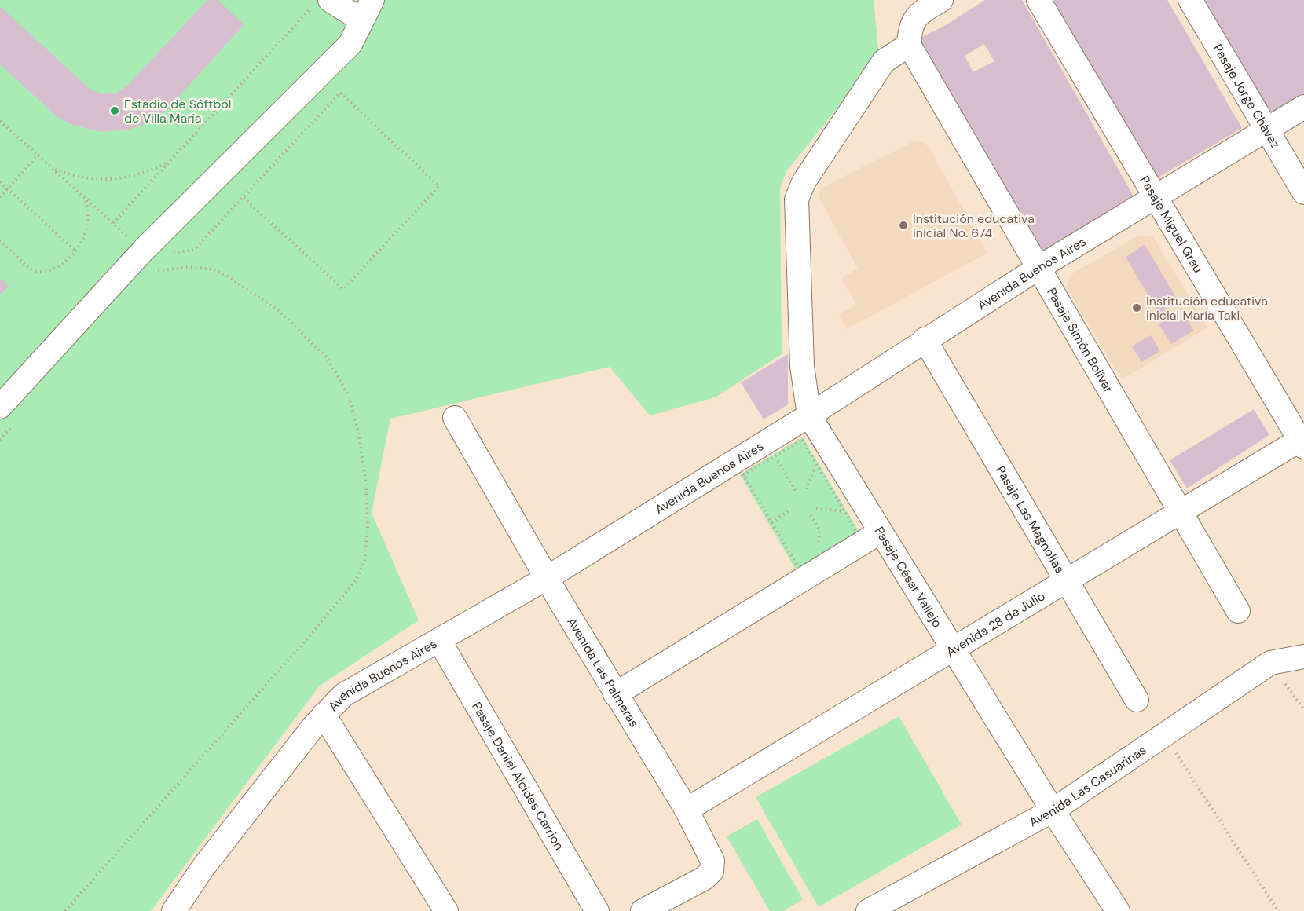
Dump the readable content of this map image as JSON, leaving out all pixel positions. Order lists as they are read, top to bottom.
{
  "streets": {
    "street": [
      "Pasaje Jorge Chávez",
      "Pasaje Miguel Grau",
      "Avenida Buenos Aires",
      "Pasaje Simón Bolívar",
      "Pasaje Las Magnolias",
      "Pasaje César Vallejo",
      "Avenida 28 de Julio",
      "Avenida Las Palmeras",
      "Pasaje Daniel Alcides Carrion",
      "Avenida Las Casuarinas"
    ]
  },
  "crossings": [
    ["Pasaje Jorge Chávez", "Avenida Buenos Aires"],
    ["Pasaje Miguel Grau", "Avenida Buenos Aires"],
    ["Pasaje Miguel Grau", "Avenida 28 de Julio"],
    ["Avenida Buenos Aires", "Pasaje Simón Bolívar"],
    ["Avenida Buenos Aires", "Pasaje Las Magnolias"],
    ["Avenida Buenos Aires", "Pasaje César Vallejo"],
    ["Avenida Buenos Aires", "Avenida Las Palmeras"],
    ["Avenida Buenos Aires", "Pasaje Daniel Alcides Carrion"],
    ["Pasaje Simón Bolívar", "Avenida 28 de Julio"],
    ["Pasaje Las Magnolias", "Avenida 28 de Julio"],
    ["Pasaje César Vallejo", "Avenida 28 de Julio"],
    ["Pasaje César Vallejo", "Avenida Las Casuarinas"],
    ["Avenida 28 de Julio", "Avenida Las Palmeras"]
  ],
  "places": ["Estadio de Sóftbol de Villa María", "Institución educativa inicial No. 674", "Institución educativa inicial María Taki"]
}
